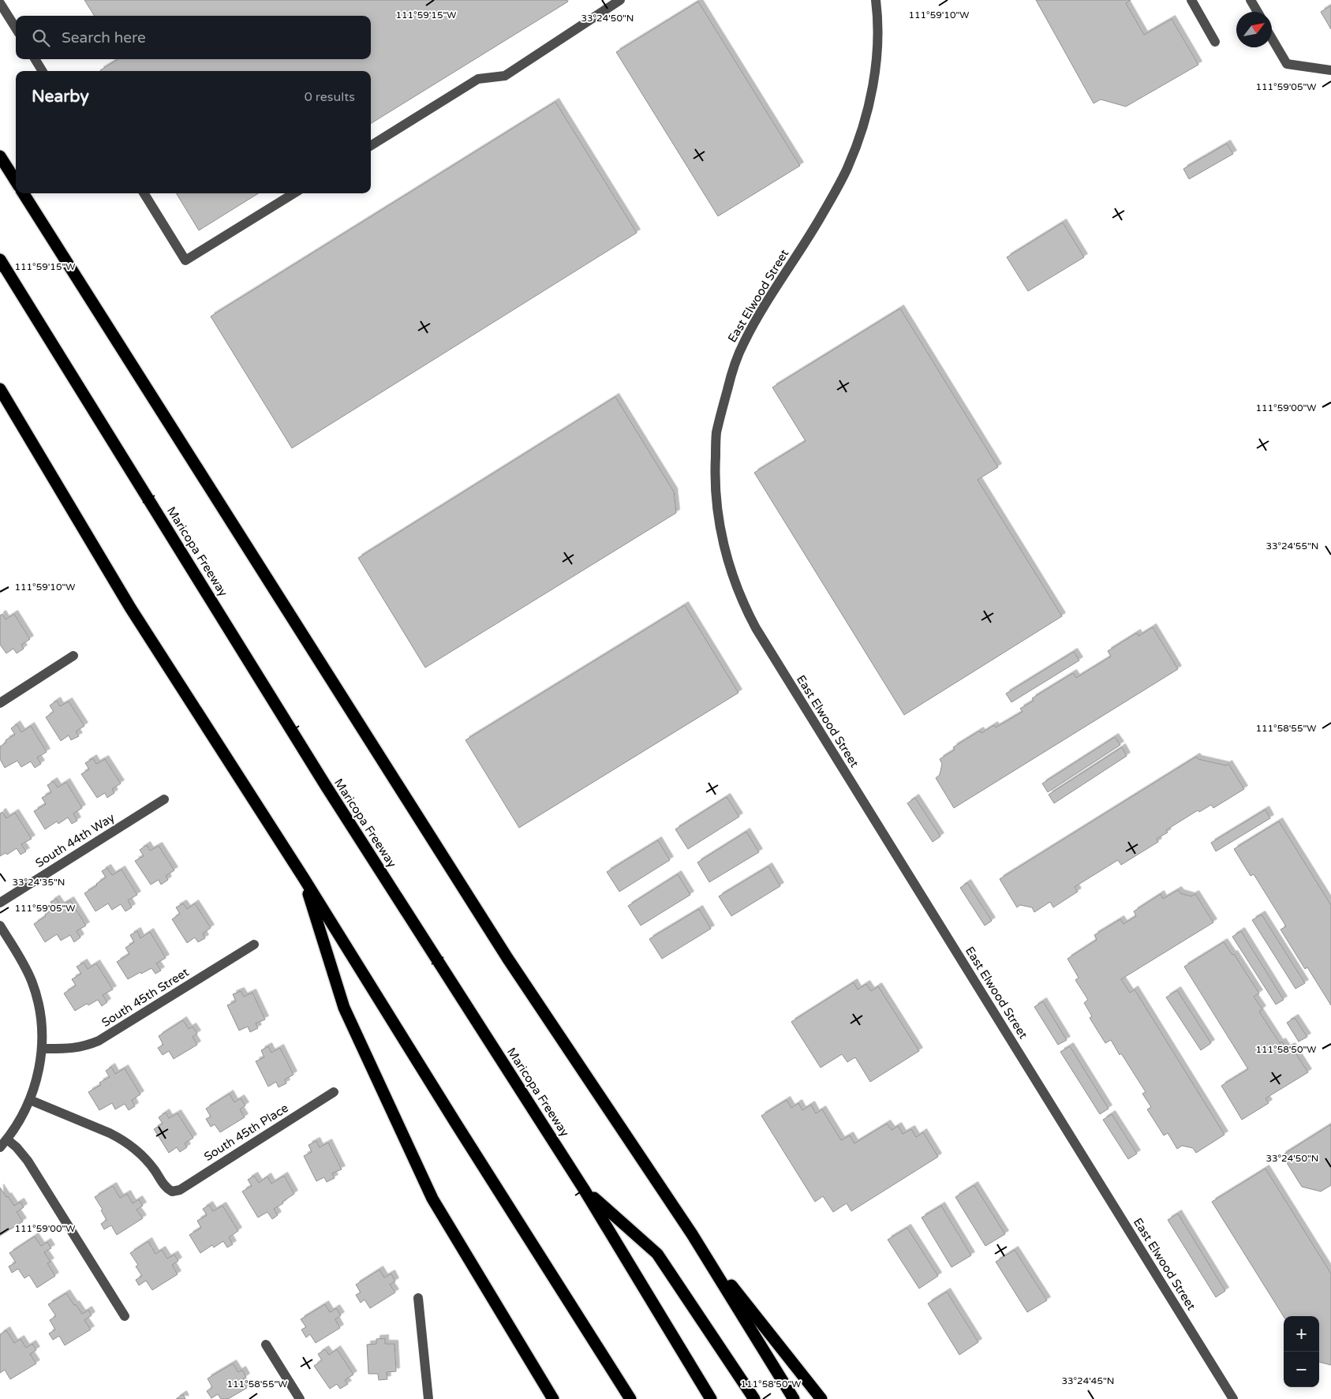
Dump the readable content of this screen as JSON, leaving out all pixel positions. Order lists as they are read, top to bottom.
{
  "streets": {
    "highway": ["Maricopa Freeway"],
    "street": [
      "East Elwood Street",
      "South 44th Way",
      "South 45th Street",
      "South 45th Place"
    ]
  },
  "north": "top right",
  "page": {
    "search": "Search here",
    "heading": ["Nearby", "0 results"],
    "map_buttons": ["+", "−"]
  },
  "coordinates": [
    "111°59'15\"W",
    "111°59'10\"W",
    "33°24'50\"N",
    "111°59'05\"W",
    "111°59'00\"W",
    "33°24'55\"N",
    "111°58'55\"W",
    "33°24'35\"N",
    "111°58'50\"W",
    "33°24'45\"N"
  ]
}
